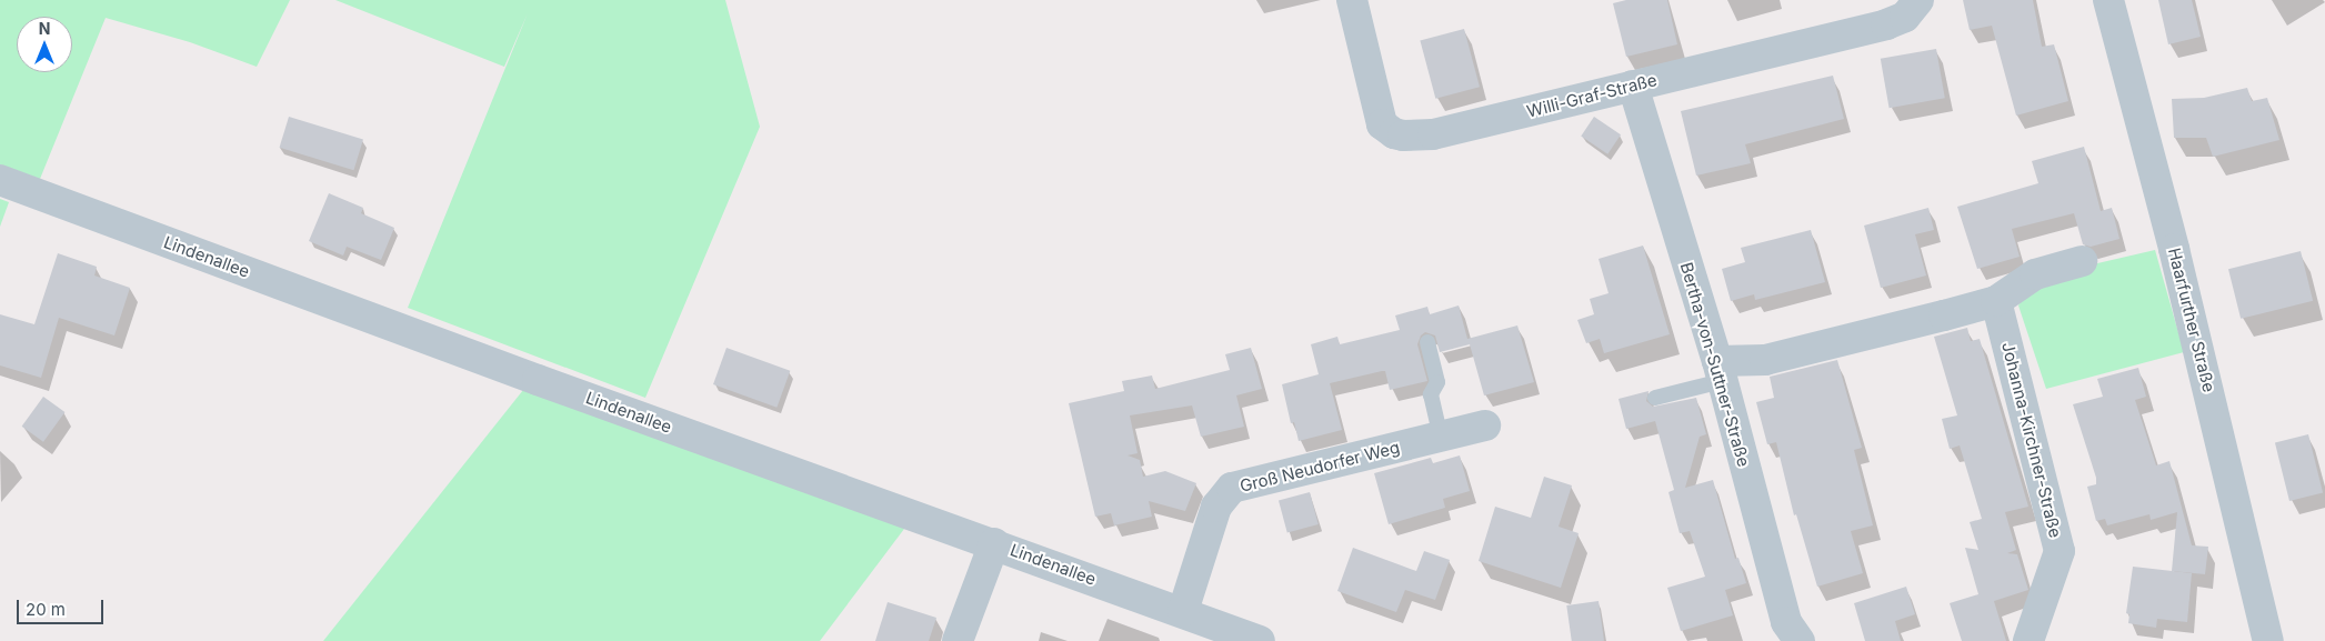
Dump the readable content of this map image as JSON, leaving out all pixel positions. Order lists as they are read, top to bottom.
{
  "streets": {
    "street": [
      "Willi-Graf-Straße",
      "Lindenallee",
      "Haarfurther Straße",
      "Bertha-von-Suttner-Straße",
      "Johanna-Kirchner-Straße",
      "Groß Neudorfer Weg"
    ]
  },
  "crossings": [
    ["Willi-Graf-Straße", "Bertha-von-Suttner-Straße"],
    ["Lindenallee", "Groß Neudorfer Weg"]
  ],
  "scale_bar": "20 m",
  "north": "top"
}
